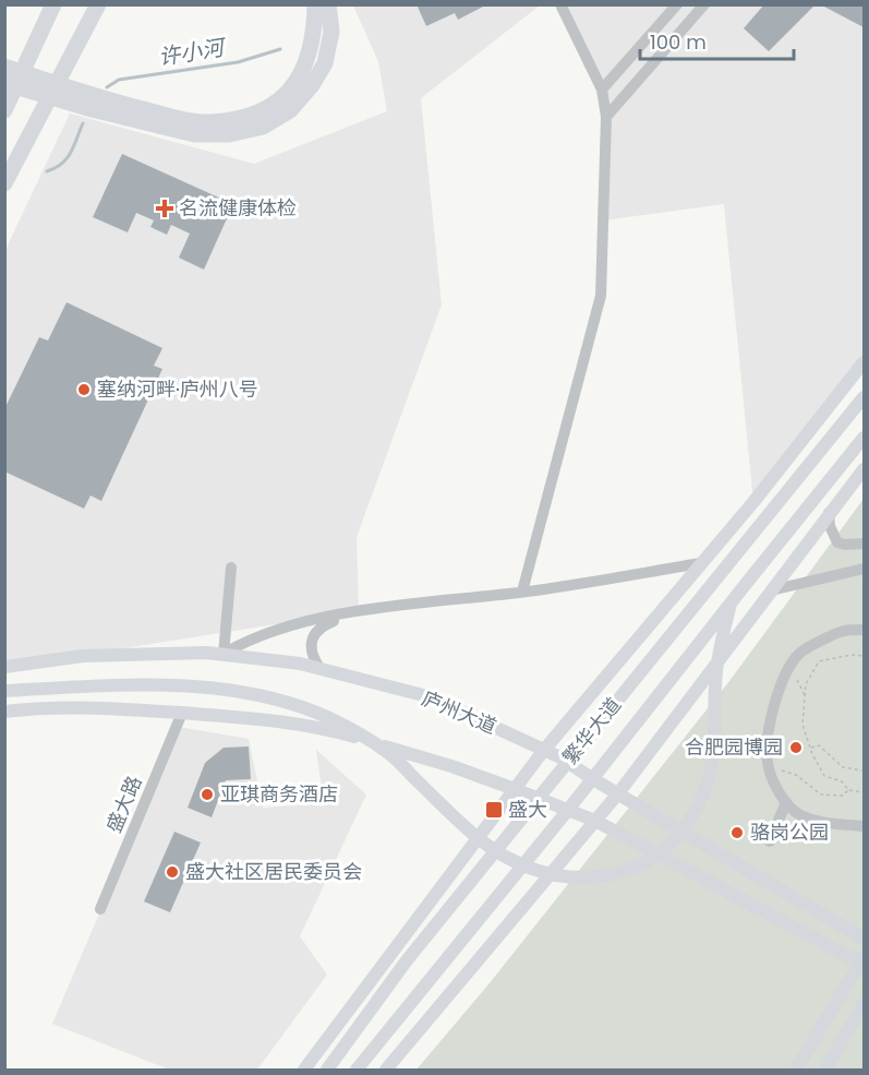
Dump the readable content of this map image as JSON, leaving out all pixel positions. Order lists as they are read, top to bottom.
{
  "streets": {
    "main road": ["庐州大道", "繁华大道"],
    "street": ["盛大路"]
  },
  "crossings": [
    ["庐州大道", "繁华大道"]
  ],
  "water": ["许小河"],
  "places": {
    "health": ["名流健康体检"],
    "other": [
      "塞纳河畔·庐州八号",
      "合肥园博园",
      "亚琪商务酒店",
      "骆岗公园",
      "盛大社区居民委员会"
    ],
    "transit": ["盛大"]
  },
  "scale_bar": "100 m"
}
